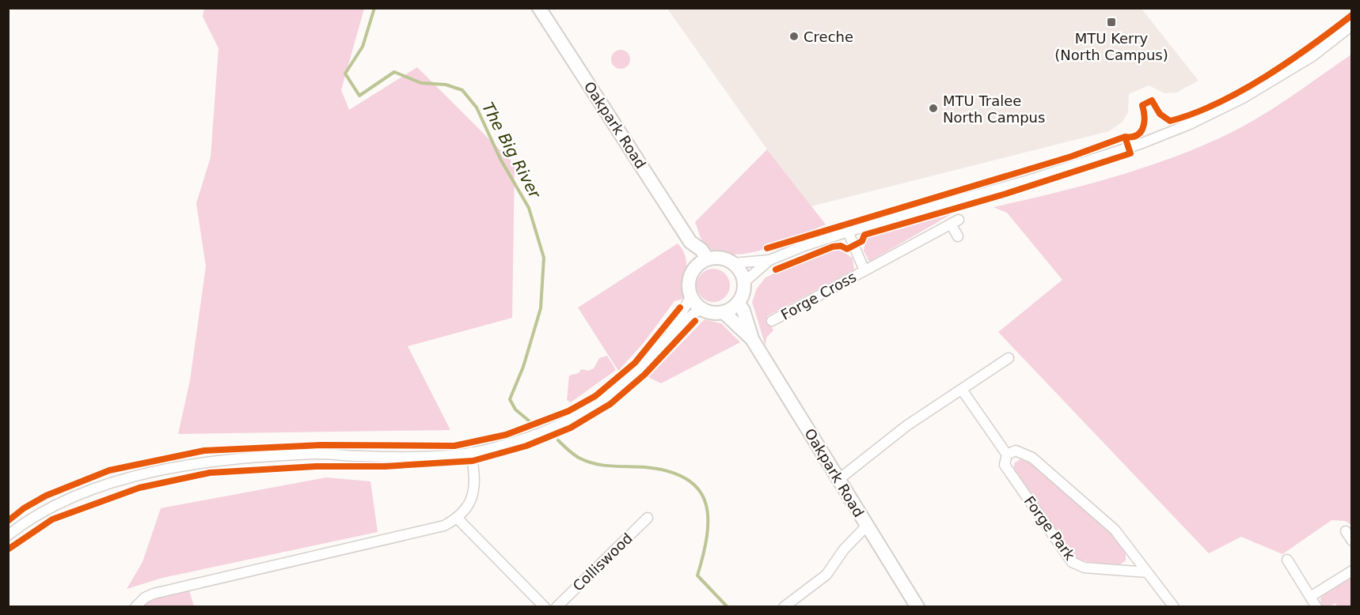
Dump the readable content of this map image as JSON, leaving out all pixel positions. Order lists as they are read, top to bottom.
{
  "streets": {
    "main road": ["Oakpark Road"],
    "street": ["Forge Cross", "Forge Park", "Colliswood"]
  },
  "water": ["The Big River"],
  "places": {
    "transit": ["MTU Kerry (North Campus)"],
    "other": ["Creche", "MTU Tralee North Campus"]
  }
}
